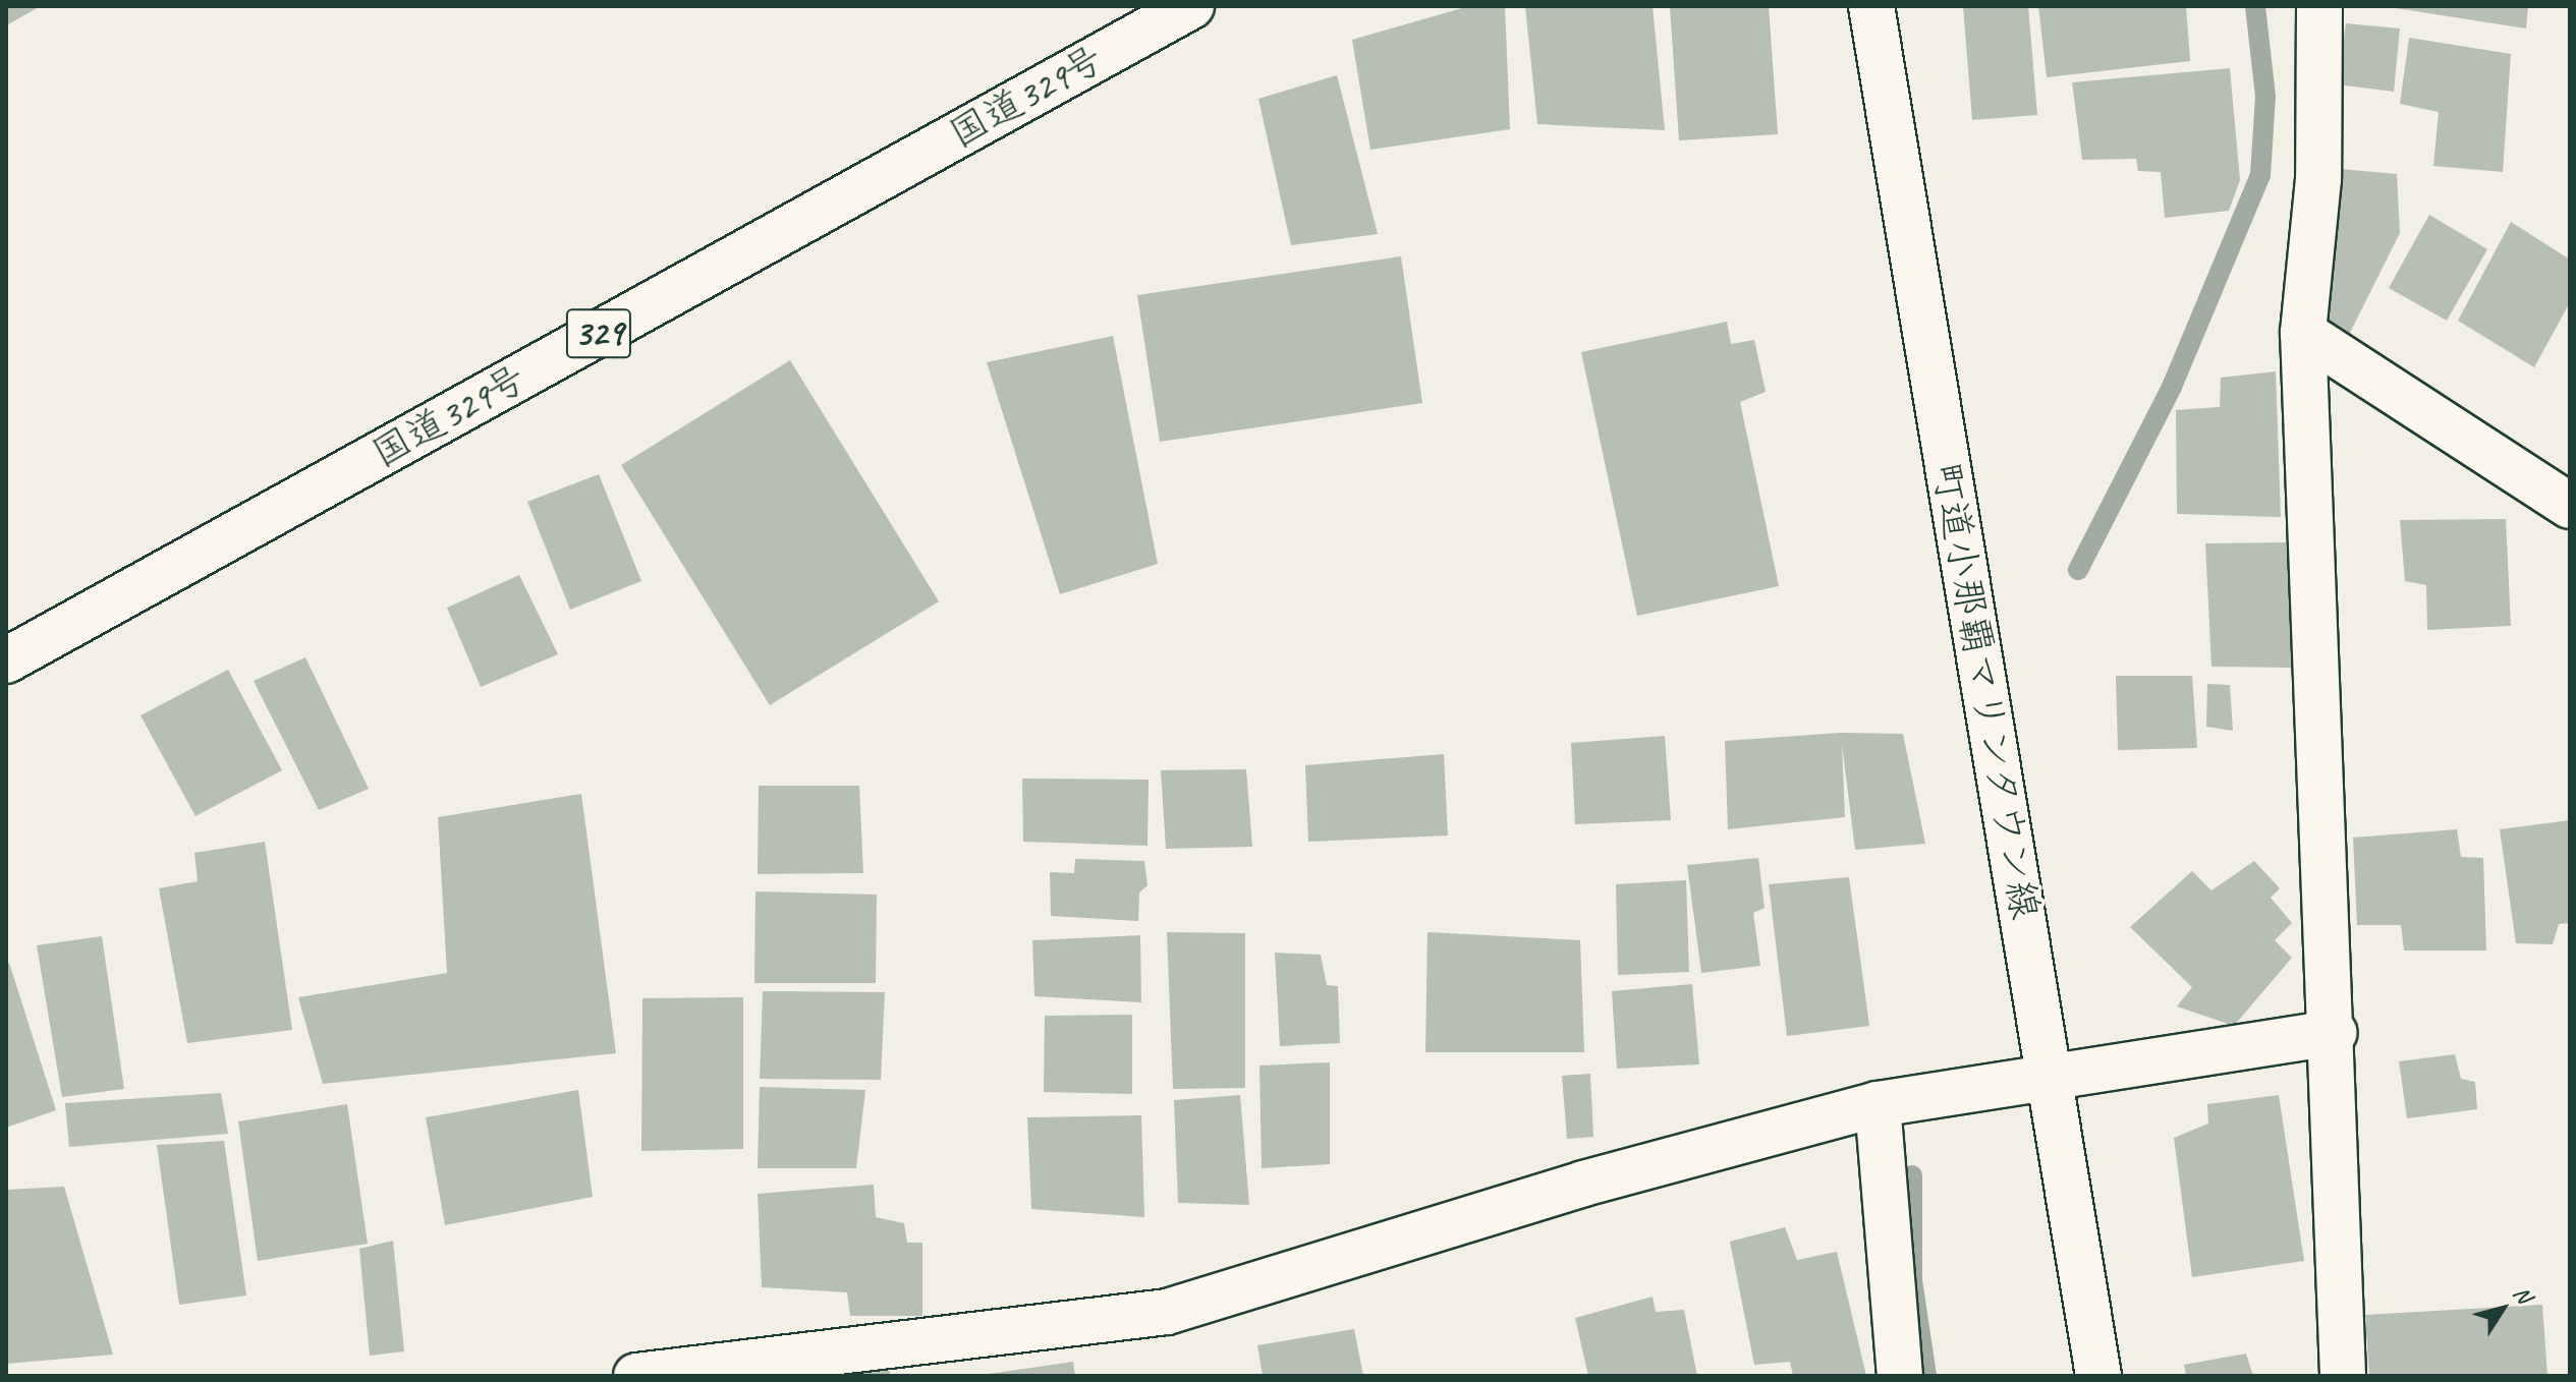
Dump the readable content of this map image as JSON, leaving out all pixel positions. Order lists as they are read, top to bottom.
{
  "streets": {
    "main road": ["国道329号", "329", "町道小那覇マリンタウン線"]
  },
  "north": "top right"
}
